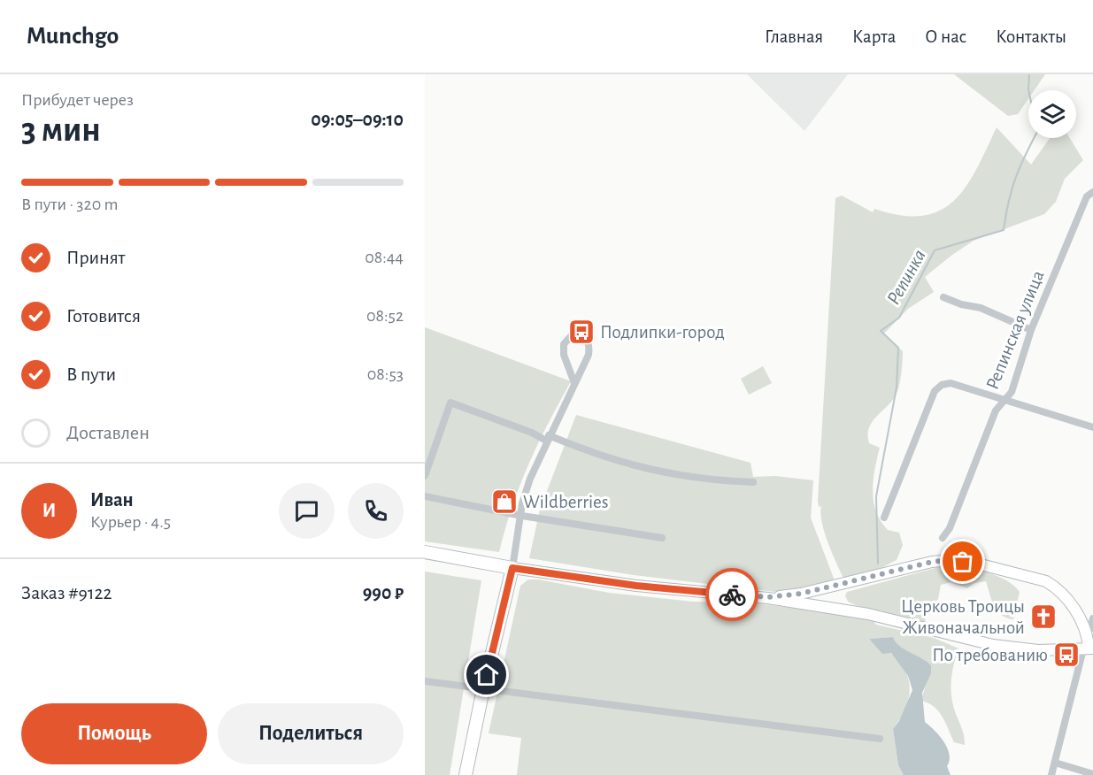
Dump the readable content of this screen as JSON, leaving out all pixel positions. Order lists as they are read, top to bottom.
{
  "streets": {
    "street": ["Репинская улица"]
  },
  "water": ["Репинка"],
  "places": {
    "bus stop": ["Подлипки-город", "По требованию"],
    "shop": ["Wildberries"],
    "church": ["Церковь Троицы Живоначальной"]
  },
  "page": {
    "header": "Munchgo",
    "nav": [
      "Главная",
      "Карта",
      "О нас",
      "Контакты"
    ],
    "heading": ["3 мин", "Прибудет через", "09:05–09:10"],
    "panel": [
      "Иван",
      "Курьер · 4.5",
      "Заказ #9122",
      "990 ₽"
    ],
    "bar": "В пути · 320 m",
    "list": [
      ["Принят", "08:44"],
      ["Готовится", "08:52"],
      ["В пути", "08:53"],
      "Доставлен"
    ],
    "round": "И",
    "buttons": ["Помощь", "Поделиться"]
  }
}
